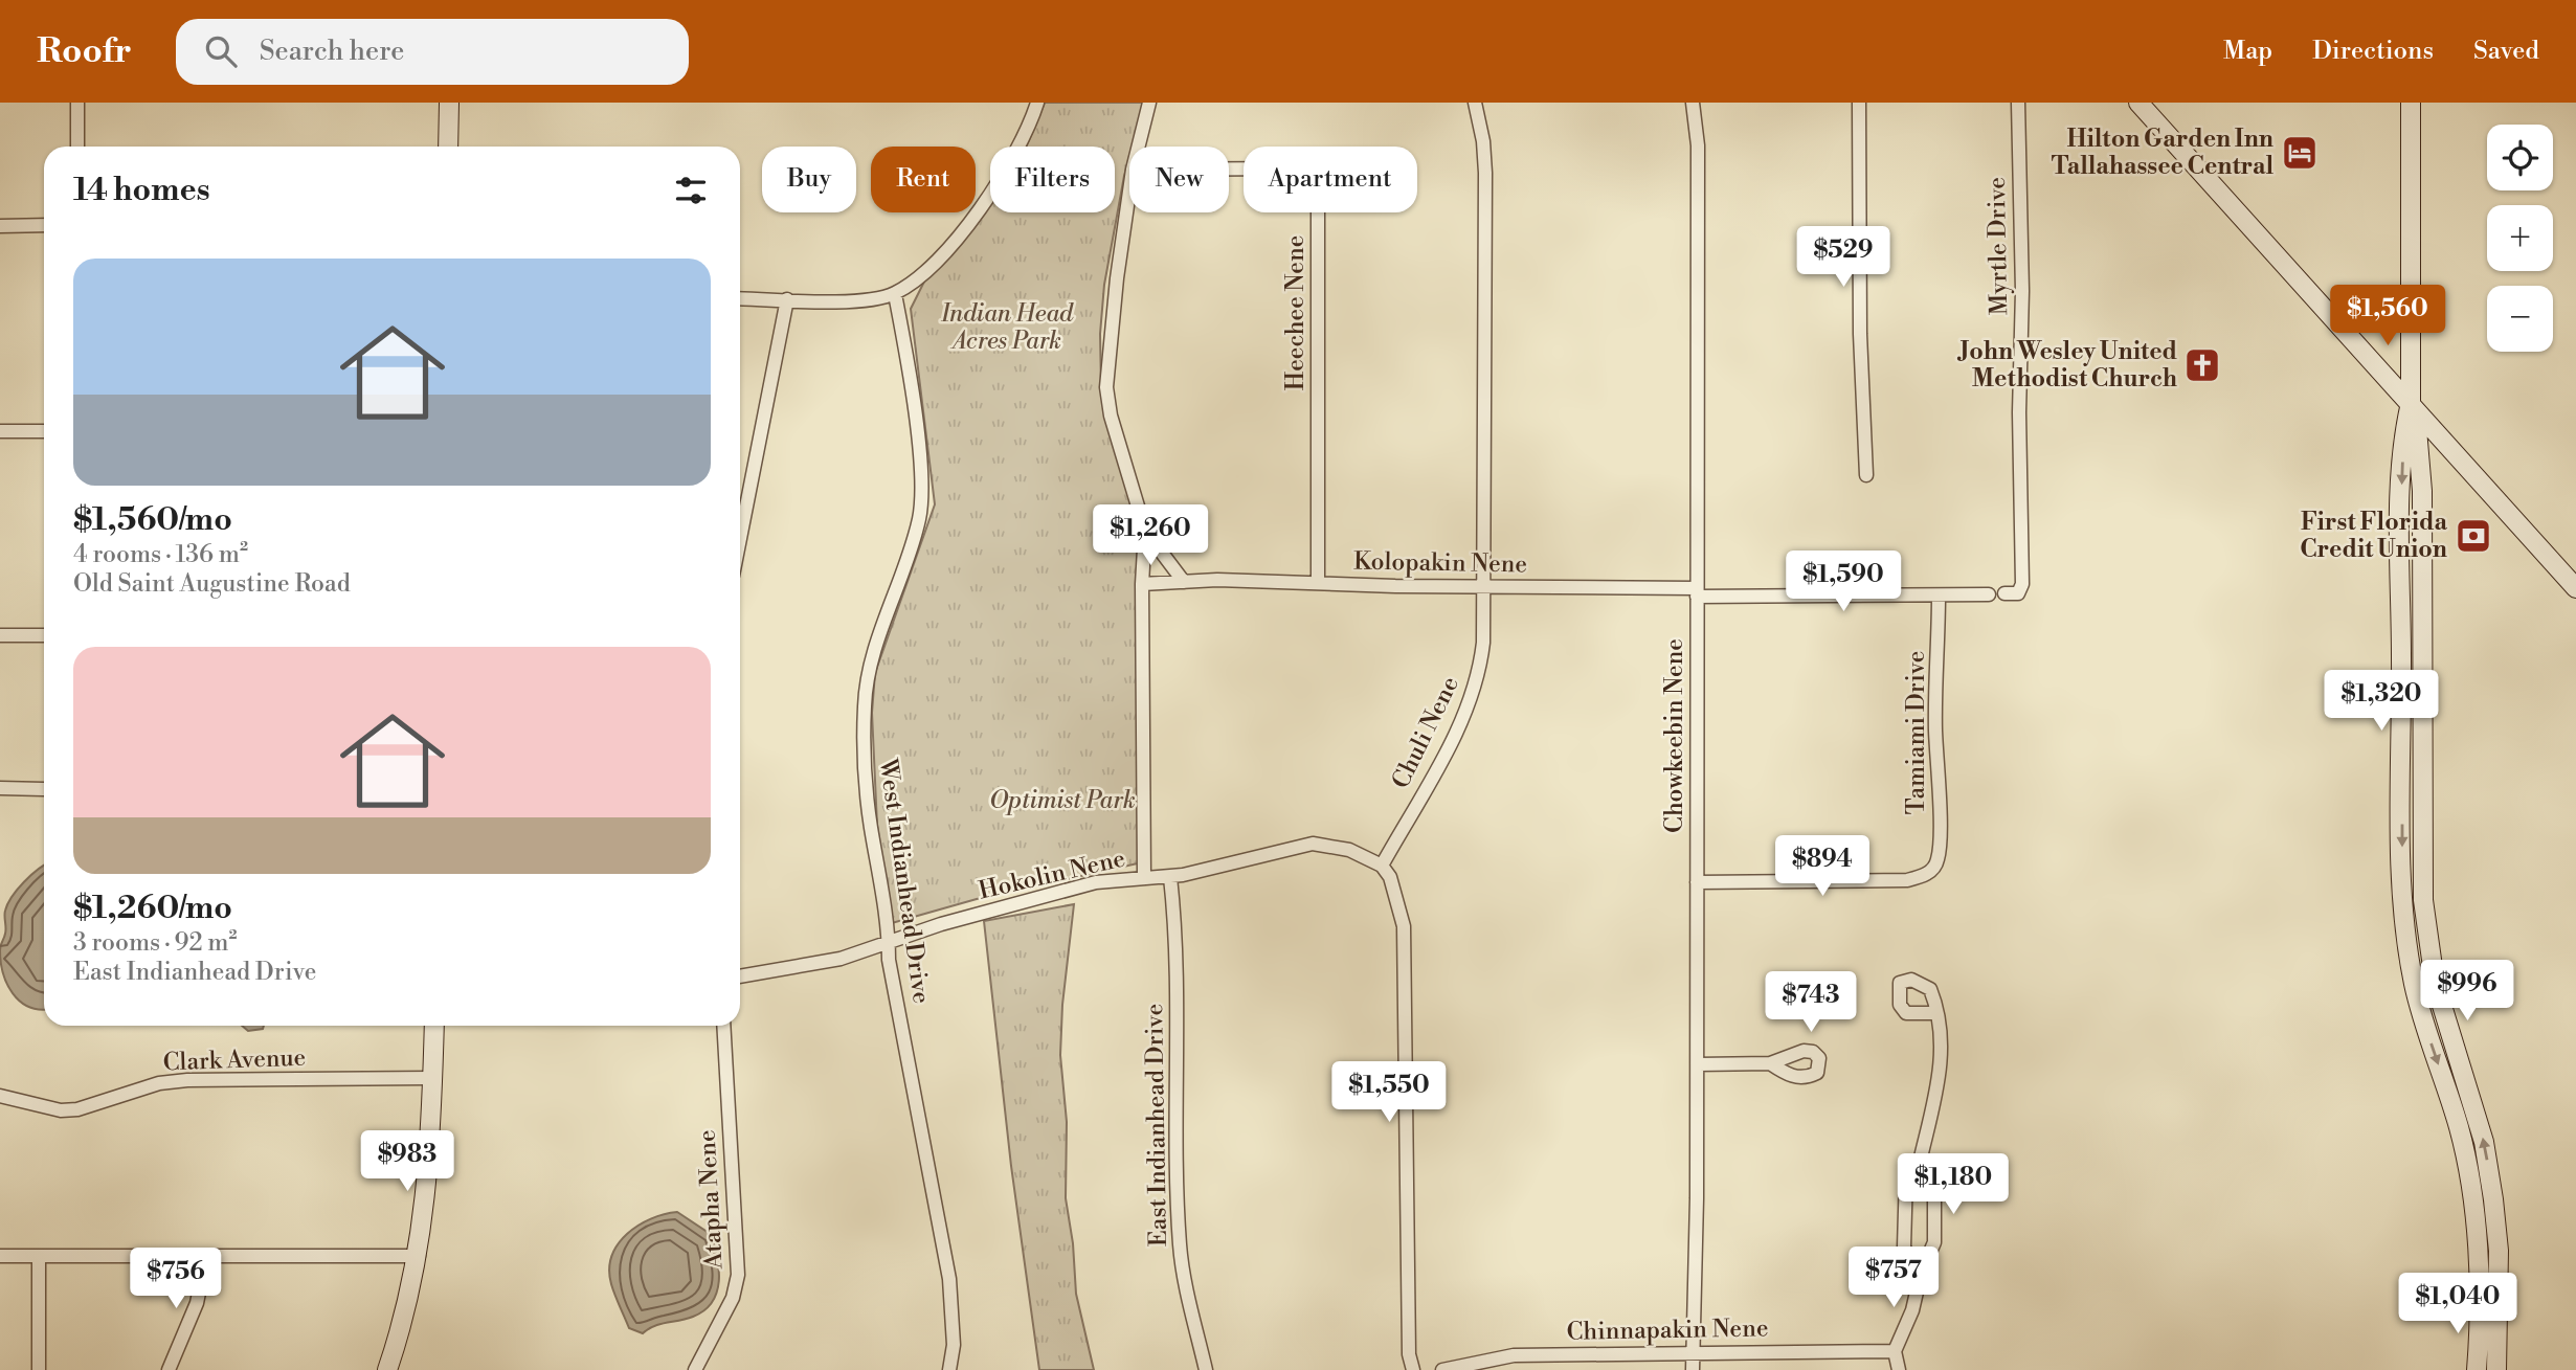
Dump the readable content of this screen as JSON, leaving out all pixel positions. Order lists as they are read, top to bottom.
{
  "streets": {
    "street": [
      "Myrtle Drive",
      "Heechee Nene",
      "Kolopakin Nene",
      "Chuli Nene",
      "Tamiami Drive",
      "Chowkeebin Nene",
      "Hokolin Nene",
      "West Indianhead Drive",
      "Clark Avenue",
      "East Indianhead Drive",
      "Atapha Nene",
      "Chinnapakin Nene"
    ]
  },
  "crossings": [
    ["Heechee Nene", "Kolopakin Nene"],
    ["Kolopakin Nene", "Chuli Nene"],
    ["Kolopakin Nene", "Tamiami Drive"],
    ["Kolopakin Nene", "Chowkeebin Nene"],
    ["Chuli Nene", "Hokolin Nene"],
    ["Tamiami Drive", "Chowkeebin Nene"],
    ["Chowkeebin Nene", "Chinnapakin Nene"],
    ["Hokolin Nene", "West Indianhead Drive"],
    ["Hokolin Nene", "East Indianhead Drive"]
  ],
  "parks": ["Indian Head Acres Park", "Optimist Park"],
  "places": {
    "hotel": ["Hilton Garden Inn Tallahassee Central"],
    "church": ["John Wesley United Methodist Church"],
    "bank": ["First Florida Credit Union"]
  },
  "page": {
    "header": "Roofr",
    "search": "Search here",
    "nav": ["Map", "Directions", "Saved"],
    "map_buttons": ["+", "−"],
    "chip": [
      "Buy",
      "Rent",
      "Filters",
      "New",
      "Apartment"
    ],
    "heading": "14 homes",
    "price": [
      "$529",
      "$1,560",
      "$1,260",
      "$1,590",
      "$1,320",
      "$894",
      "$996",
      "$743",
      "$1,550",
      "$983",
      "$1,180",
      "$757",
      "$756",
      "$1,040"
    ],
    "list": [
      {
        "name": "$1,560/mo",
        "note": "4 rooms · 136 m² · Old Saint Augustine Road"
      },
      {
        "name": "$1,260/mo",
        "note": "3 rooms · 92 m² · East Indianhead Drive"
      }
    ]
  }
}
